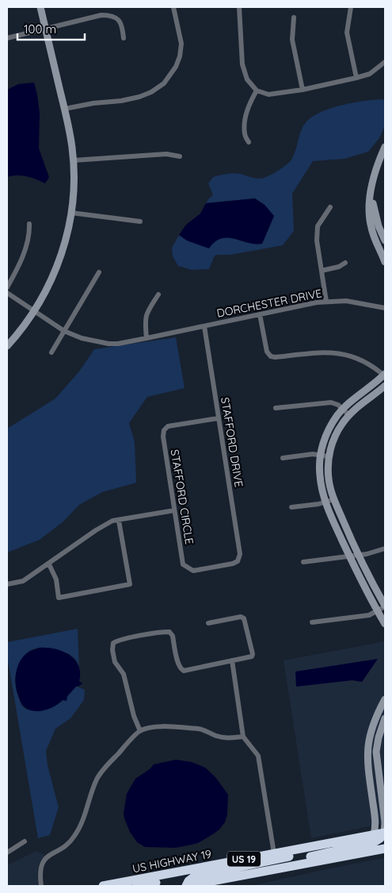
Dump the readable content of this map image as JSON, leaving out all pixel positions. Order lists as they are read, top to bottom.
{
  "streets": {
    "highway": ["US 19", "US HIGHWAY 19"],
    "street": ["DORCHESTER DRIVE", "STAFFORD DRIVE", "STAFFORD CIRCLE"]
  },
  "crossings": [
    ["DORCHESTER DRIVE", "STAFFORD DRIVE"],
    ["STAFFORD DRIVE", "STAFFORD CIRCLE"]
  ],
  "scale_bar": "100 m"
}
